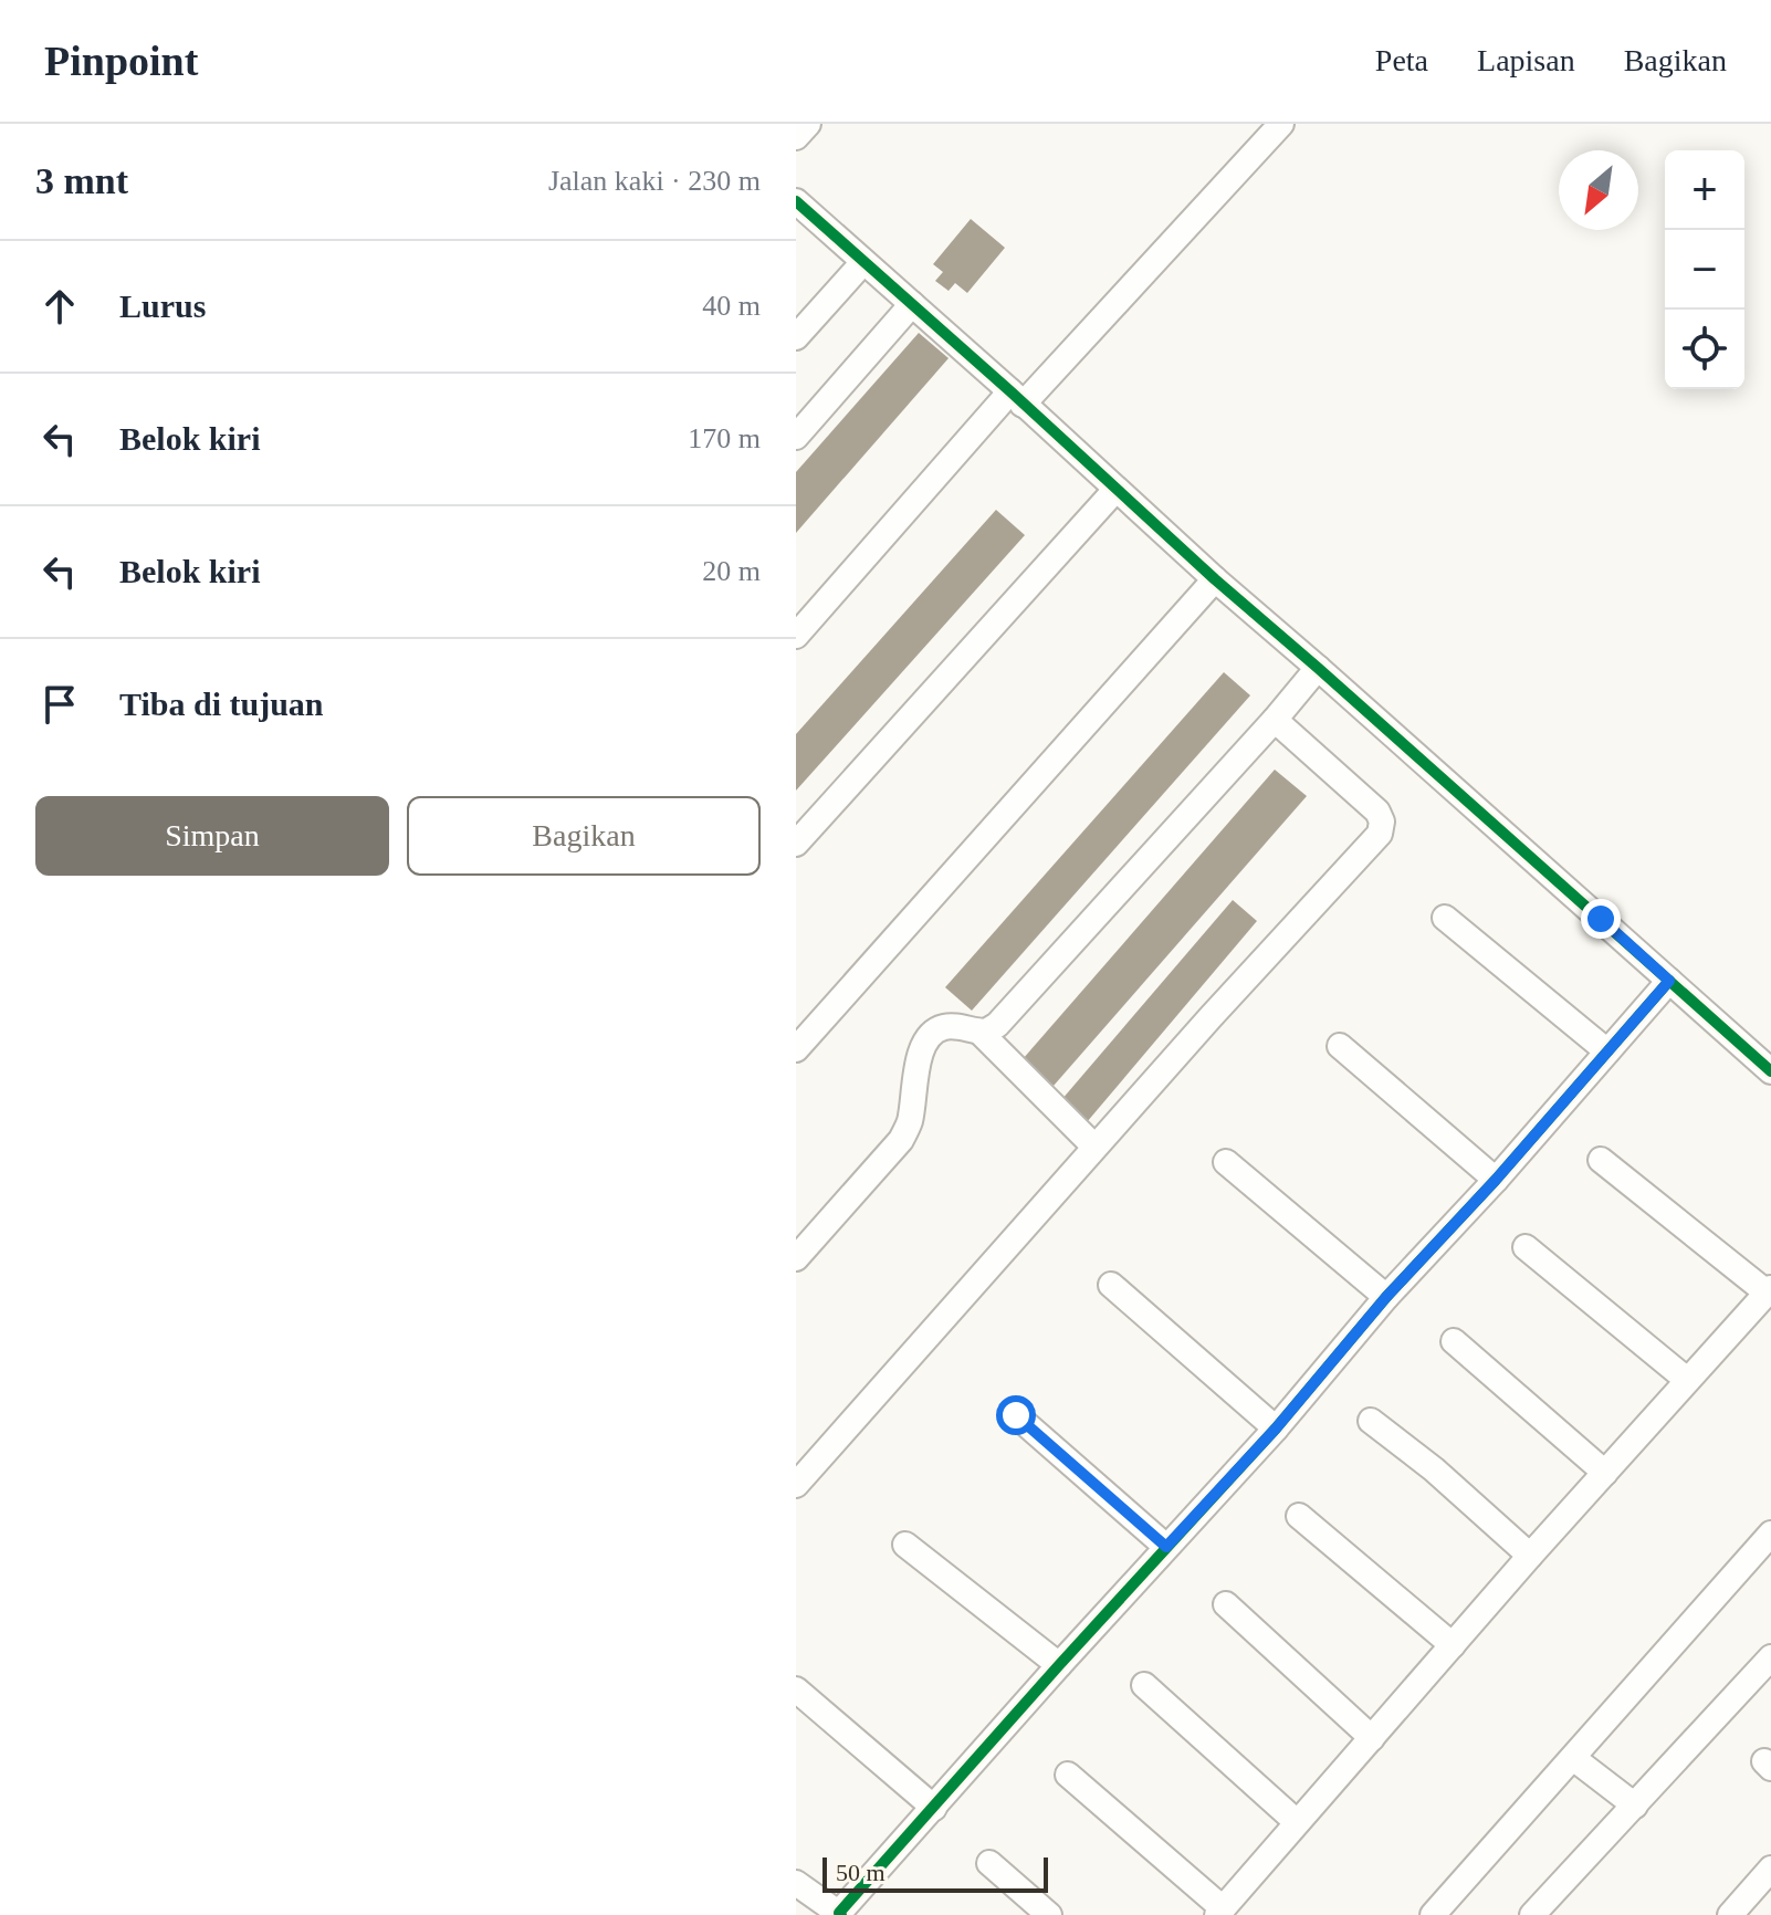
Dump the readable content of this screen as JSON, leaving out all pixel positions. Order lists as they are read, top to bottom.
{
  "scale_bar": "50 m",
  "north": "bottom left",
  "page": {
    "header": "Pinpoint",
    "nav": ["Peta", "Lapisan", "Bagikan"],
    "heading": ["3 mnt", "Jalan kaki · 230 m"],
    "map_buttons": ["+", "−"],
    "list": [
      ["Lurus", "40 m"],
      ["Belok kiri", "170 m"],
      ["Belok kiri", "20 m"],
      "Tiba di tujuan"
    ],
    "buttons": ["Simpan", "Bagikan"],
    "scale": "50 m"
  }
}
